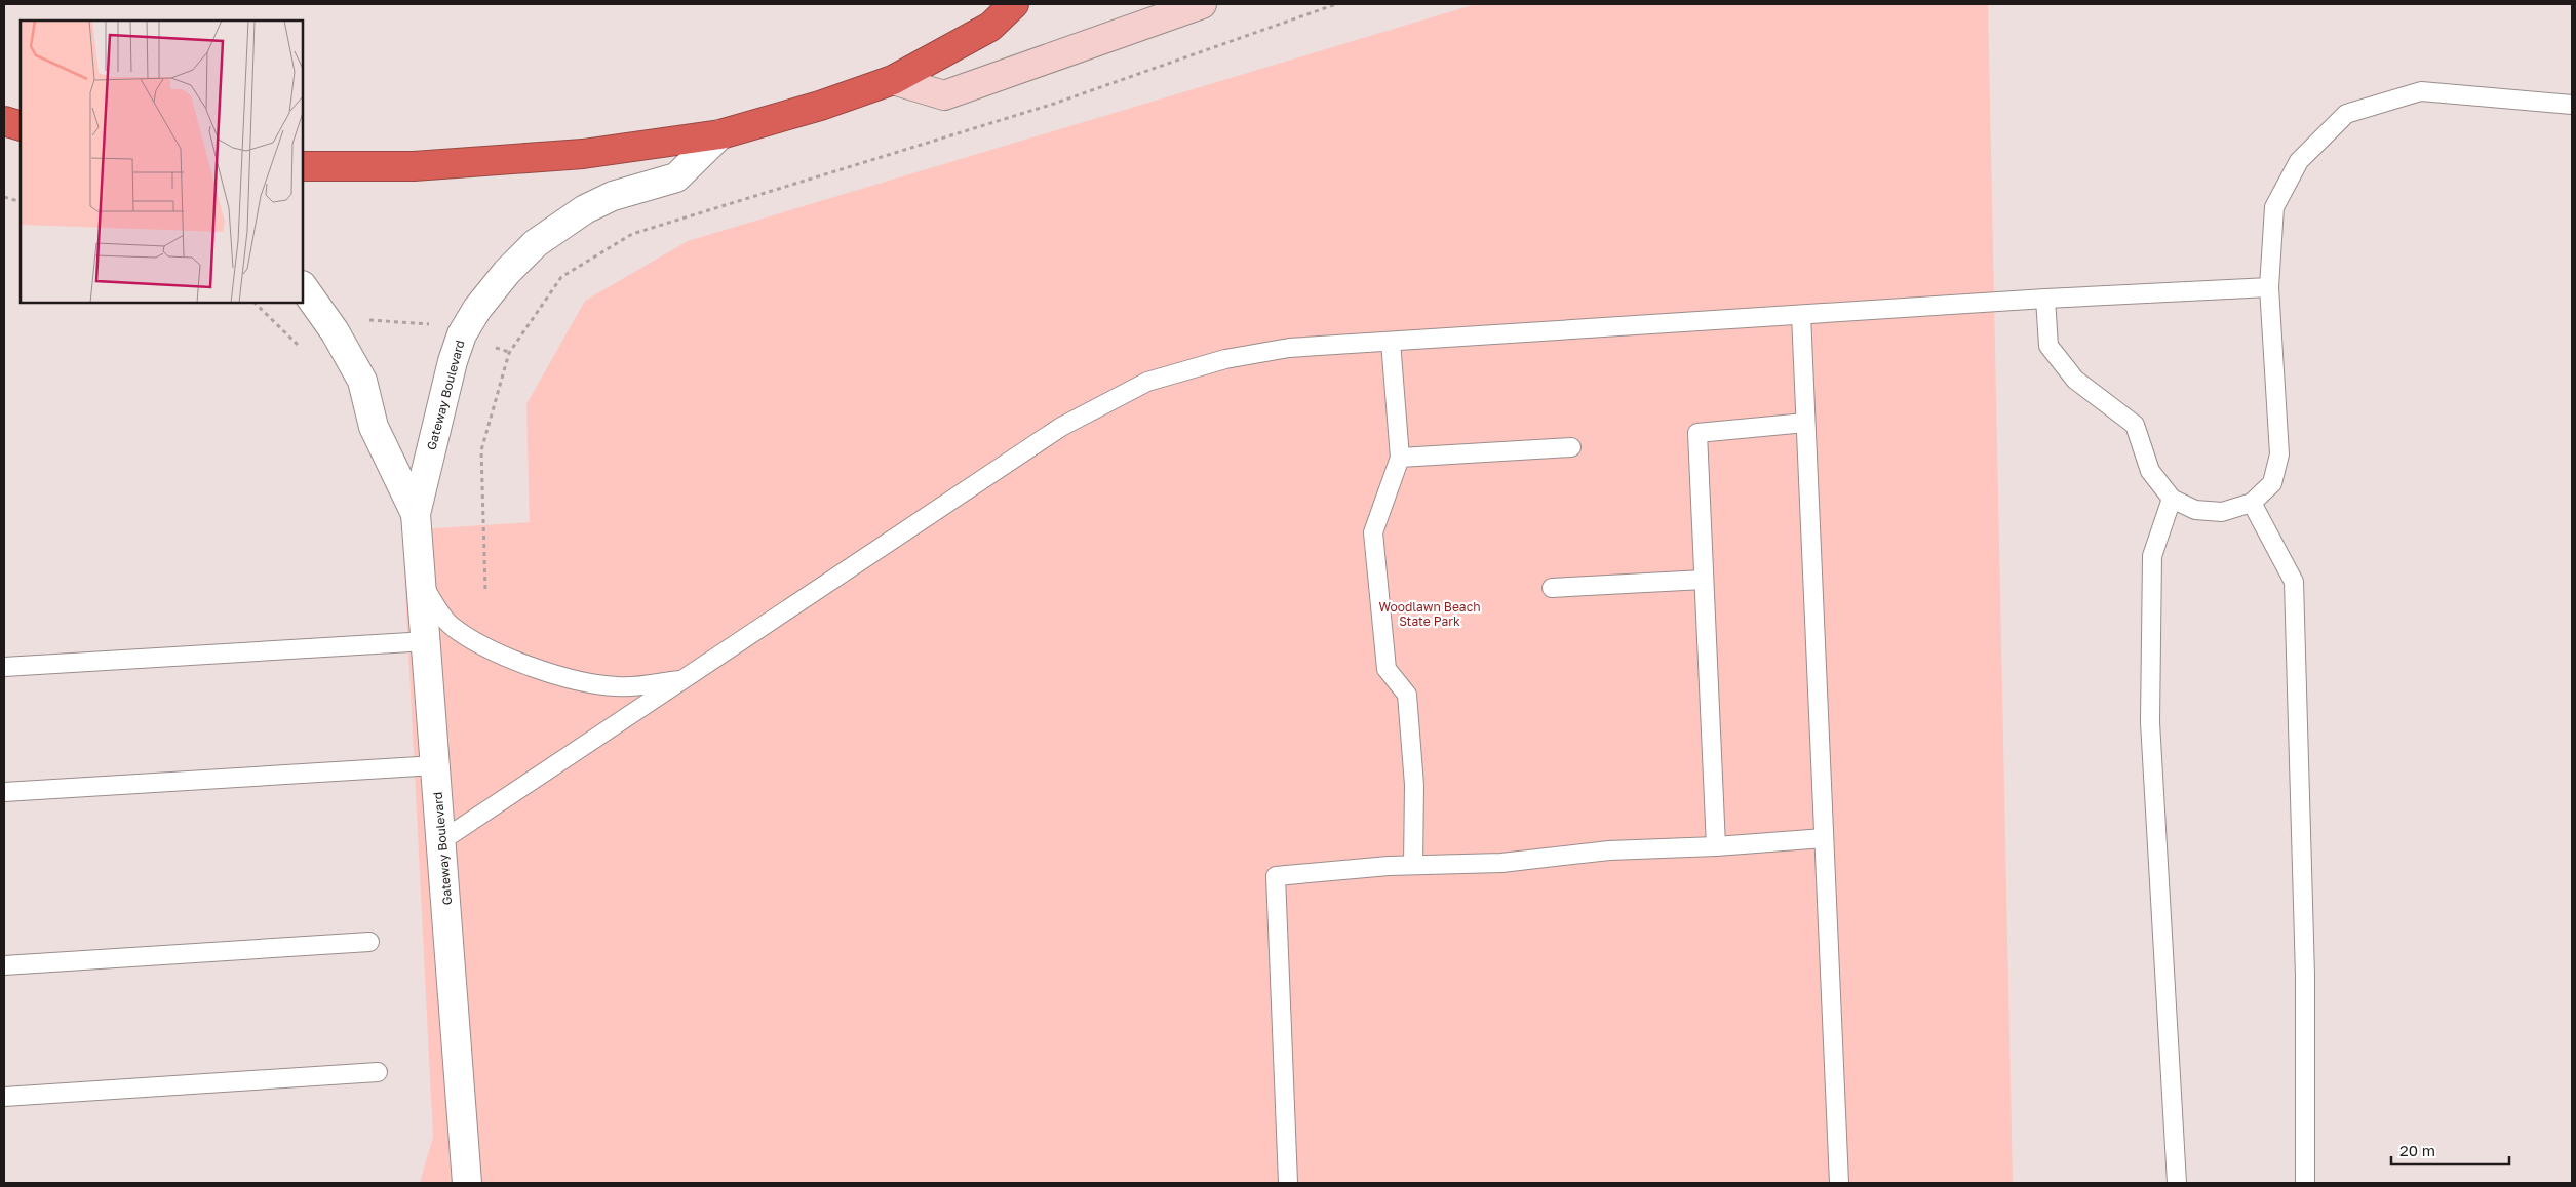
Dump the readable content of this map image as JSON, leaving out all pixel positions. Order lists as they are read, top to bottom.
{
  "streets": {
    "street": ["Gateway Boulevard"]
  },
  "parks": ["Woodlawn Beach State Park"],
  "scale_bar": "20 m"
}
